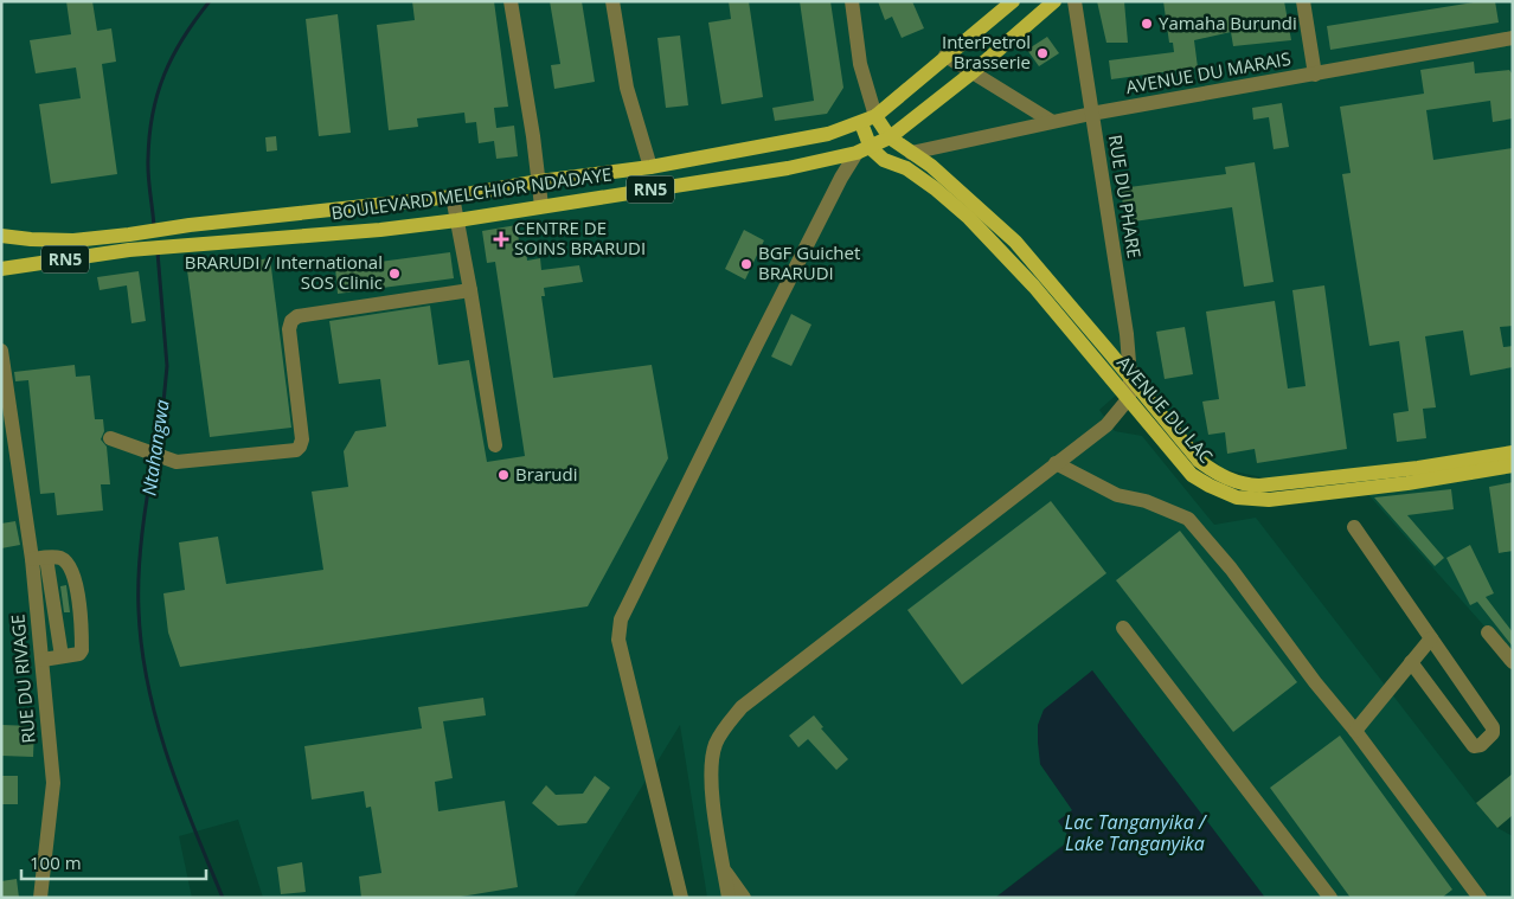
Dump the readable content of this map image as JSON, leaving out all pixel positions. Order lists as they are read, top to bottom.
{
  "streets": {
    "main road": ["RN5", "BOULEVARD MELCHIOR NDADAYE", "AVENUE DU LAC"],
    "street": ["AVENUE DU MARAIS", "RUE DU PHARE", "RUE DU RIVAGE"]
  },
  "crossings": [
    ["AVENUE DU MARAIS", "RUE DU PHARE"],
    ["AVENUE DU MARAIS", "AVENUE DU LAC"],
    ["BOULEVARD MELCHIOR NDADAYE", "AVENUE DU LAC"],
    ["RUE DU PHARE", "AVENUE DU LAC"]
  ],
  "water": ["Ntahangwa", "Lac Tanganyika / Lake Tanganyika"],
  "places": {
    "other": [
      "Yamaha Burundi",
      "InterPetrol Brasserie",
      "BGF Guichet BRARUDI",
      "BRARUDI / International SOS Clinic",
      "Brarudi"
    ],
    "health": ["CENTRE DE SOINS BRARUDI"]
  },
  "scale_bar": "100 m"
}
